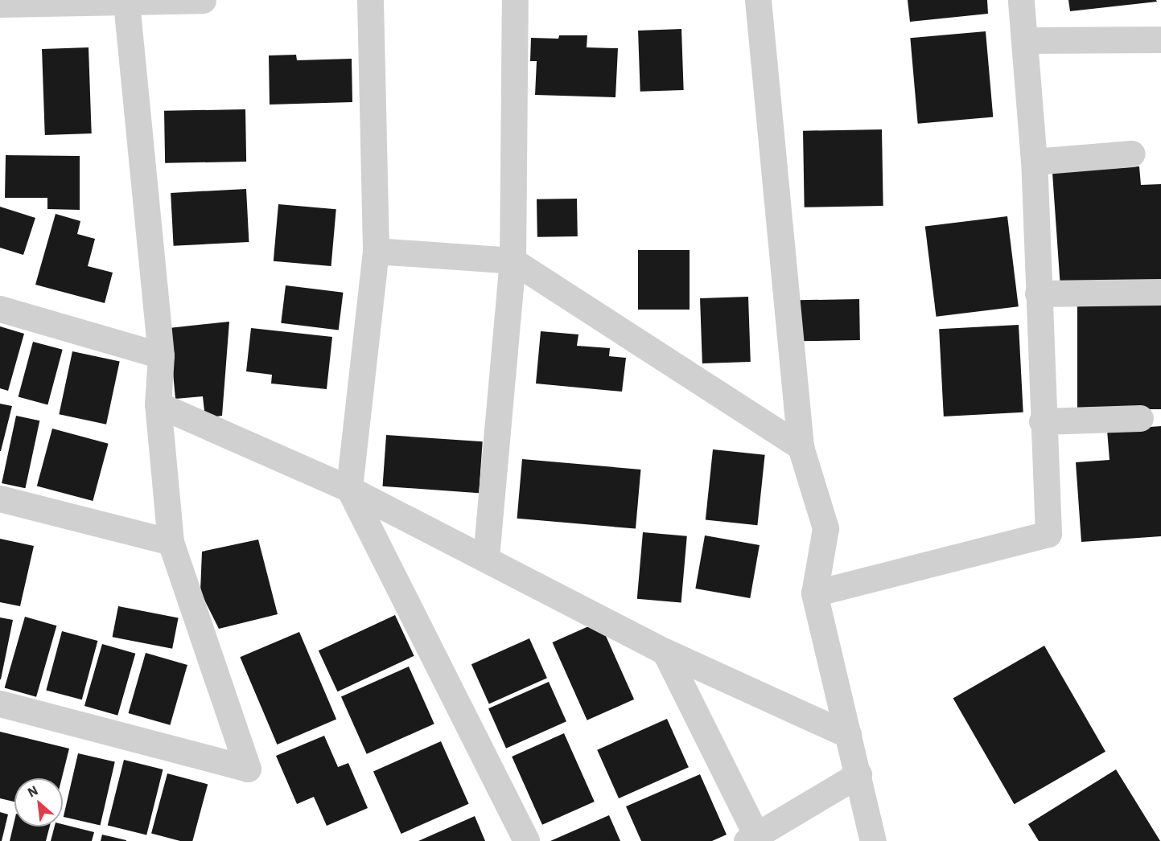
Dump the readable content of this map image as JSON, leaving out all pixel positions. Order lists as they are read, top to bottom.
{
  "north": "top left"
}
